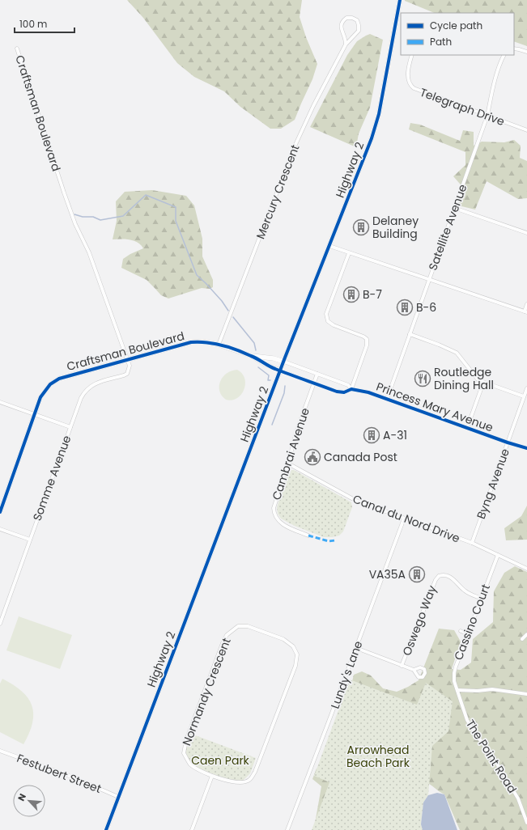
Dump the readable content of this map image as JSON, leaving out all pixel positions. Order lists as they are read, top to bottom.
{
  "streets": {
    "main road": ["Craftsman Boulevard", "Highway 2"],
    "street": [
      "Telegraph Drive",
      "Mercury Crescent",
      "Satellite Avenue",
      "Princess Mary Avenue",
      "Cambrai Avenue",
      "Somme Avenue",
      "Byng Avenue",
      "Canal du Nord Drive",
      "Oswego Way",
      "Cassino Court",
      "Lundy's Lane",
      "Normandy Crescent",
      "The Point Road",
      "Festubert Street"
    ]
  },
  "crossings": [
    ["Telegraph Drive", "Satellite Avenue"],
    ["Craftsman Boulevard", "Highway 2"],
    ["Craftsman Boulevard", "Mercury Crescent"],
    ["Craftsman Boulevard", "Princess Mary Avenue"],
    ["Craftsman Boulevard", "Somme Avenue"],
    ["Highway 2", "Princess Mary Avenue"],
    ["Highway 2", "Festubert Street"],
    ["Satellite Avenue", "Princess Mary Avenue"],
    ["Princess Mary Avenue", "Cambrai Avenue"],
    ["Princess Mary Avenue", "Byng Avenue"],
    ["Cambrai Avenue", "Canal du Nord Drive"],
    ["Byng Avenue", "Canal du Nord Drive"],
    ["Canal du Nord Drive", "Cassino Court"],
    ["Canal du Nord Drive", "Lundy's Lane"],
    ["Oswego Way", "Cassino Court"],
    ["Cassino Court", "The Point Road"]
  ],
  "parks": ["Arrowhead Beach Park", "Caen Park"],
  "places": {
    "building": [
      "Delaney Building",
      "B-7",
      "B-6",
      "A-31",
      "VA35A"
    ],
    "restaurant": ["Routledge Dining Hall"],
    "public building": ["Canada Post"]
  },
  "legend": ["Cycle path", "Path"],
  "scale_bar": "100 m",
  "north": "top left"
}
